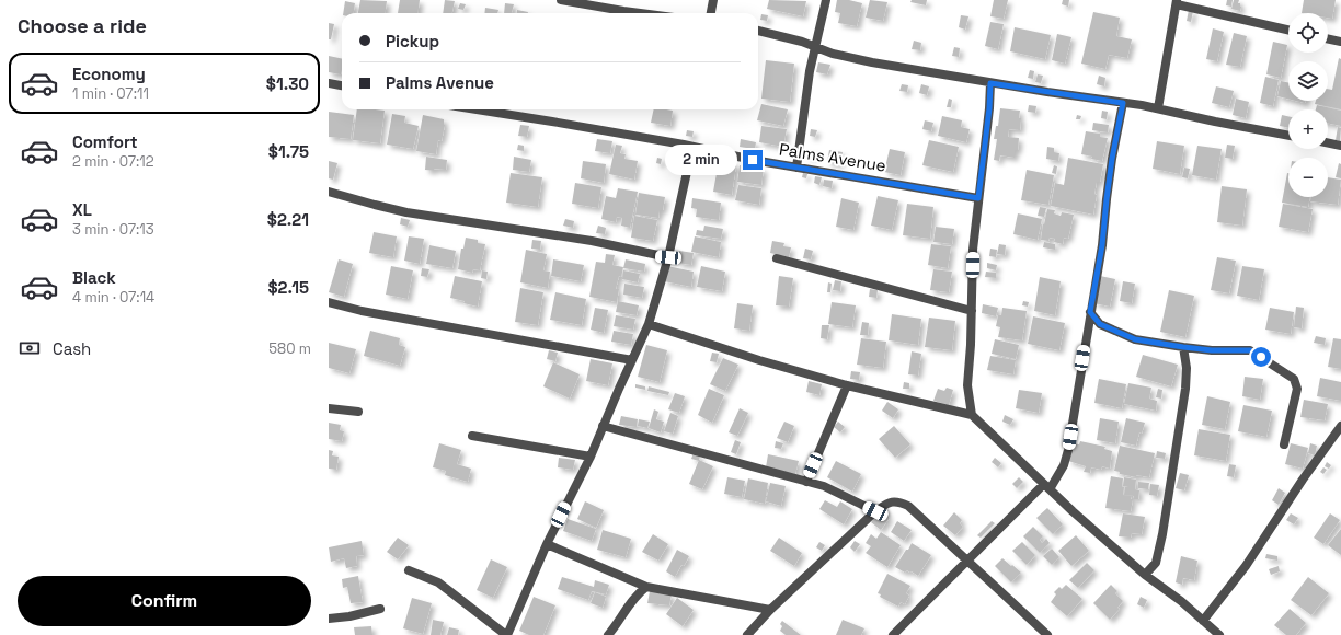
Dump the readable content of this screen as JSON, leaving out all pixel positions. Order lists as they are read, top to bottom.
{
  "streets": {
    "street": ["Palms Avenue"]
  },
  "page": {
    "heading": "Choose a ride",
    "map_buttons": ["+", "−"],
    "banner": ["Pickup", "Palms Avenue"],
    "list": [
      {
        "name": "Economy",
        "note": "1 min · 07:11",
        "value": "$1.30"
      },
      {
        "name": "Comfort",
        "note": "2 min · 07:12",
        "value": "$1.75"
      },
      {
        "name": "XL",
        "note": "3 min · 07:13",
        "value": "$2.21"
      },
      {
        "name": "Black",
        "note": "4 min · 07:14",
        "value": "$2.15"
      }
    ],
    "bubble": "2 min",
    "pay": ["Cash", "580 m"],
    "buttons": "Confirm"
  }
}
